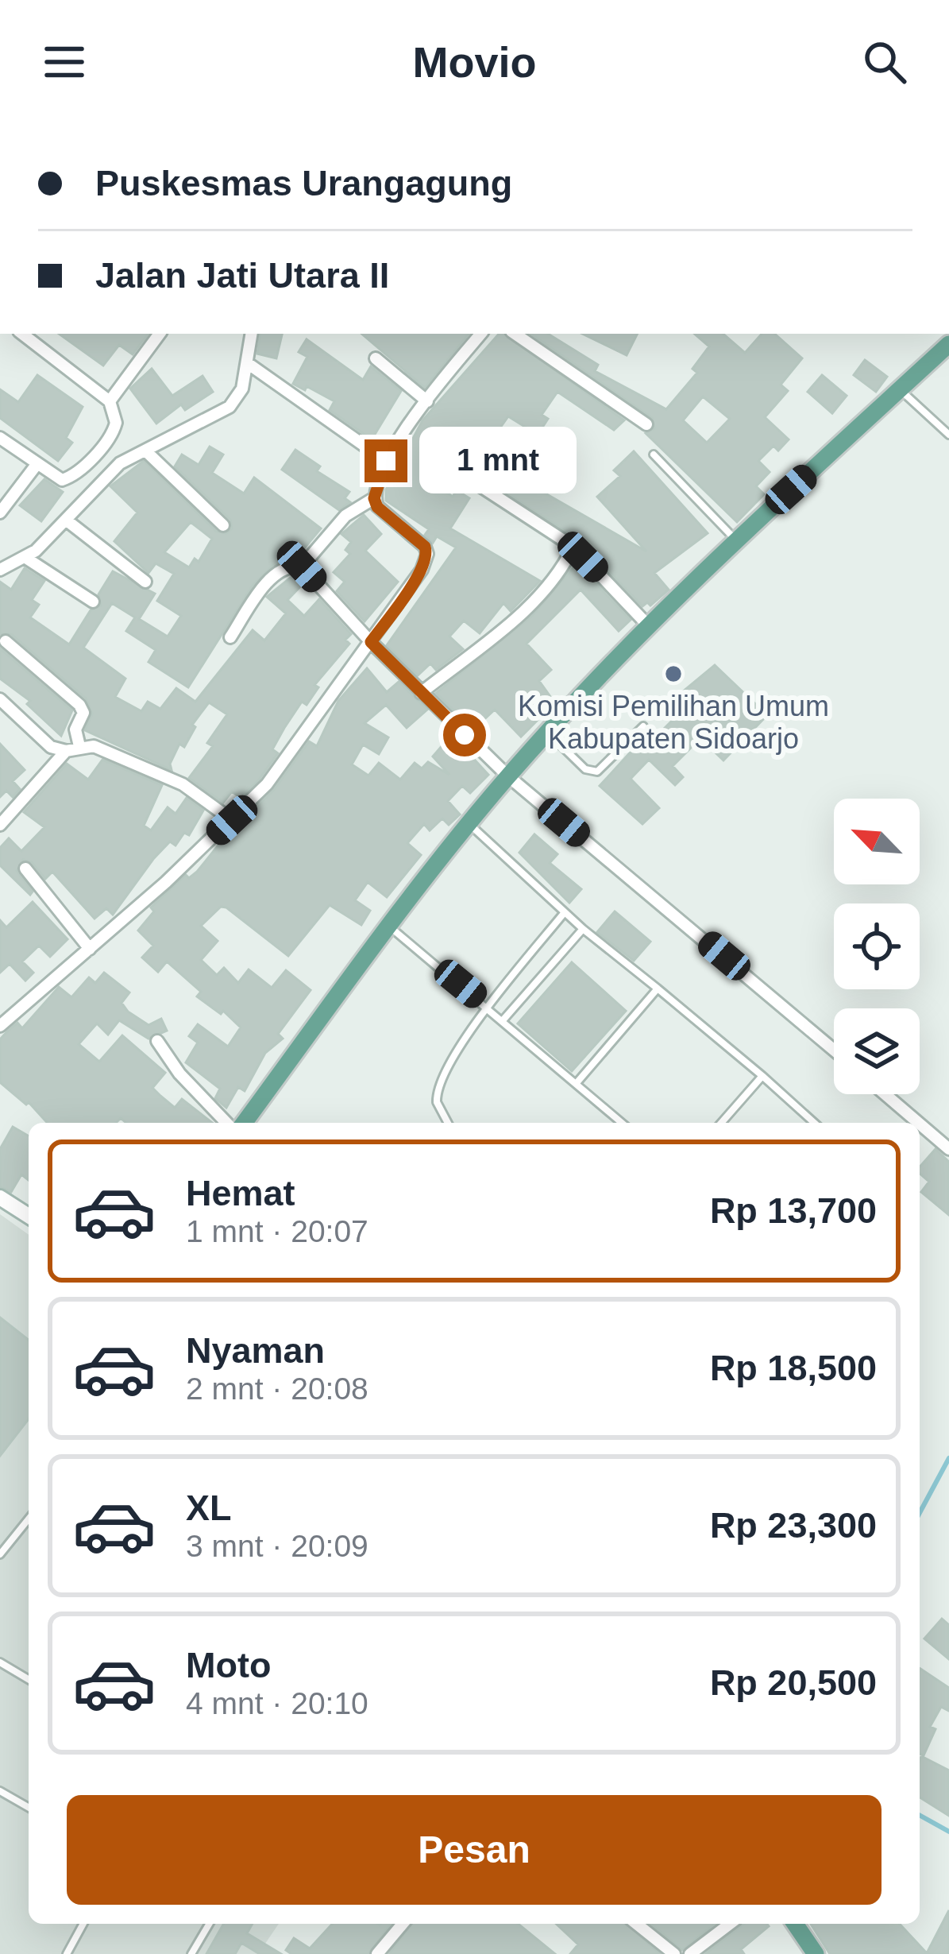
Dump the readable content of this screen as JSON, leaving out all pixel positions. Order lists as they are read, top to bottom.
{
  "places": ["Komisi Pemilihan Umum Kabupaten Sidoarjo"],
  "north": "top left",
  "page": {
    "header": "Movio",
    "banner": ["Puskesmas Urangagung", "Jalan Jati Utara II"],
    "bubble": "1 mnt",
    "list": [
      {
        "name": "Hemat",
        "note": "1 mnt · 20:07",
        "value": "Rp 13,700"
      },
      {
        "name": "Nyaman",
        "note": "2 mnt · 20:08",
        "value": "Rp 18,500"
      },
      {
        "name": "XL",
        "note": "3 mnt · 20:09",
        "value": "Rp 23,300"
      },
      {
        "name": "Moto",
        "note": "4 mnt · 20:10",
        "value": "Rp 20,500"
      }
    ],
    "buttons": "Pesan"
  }
}
